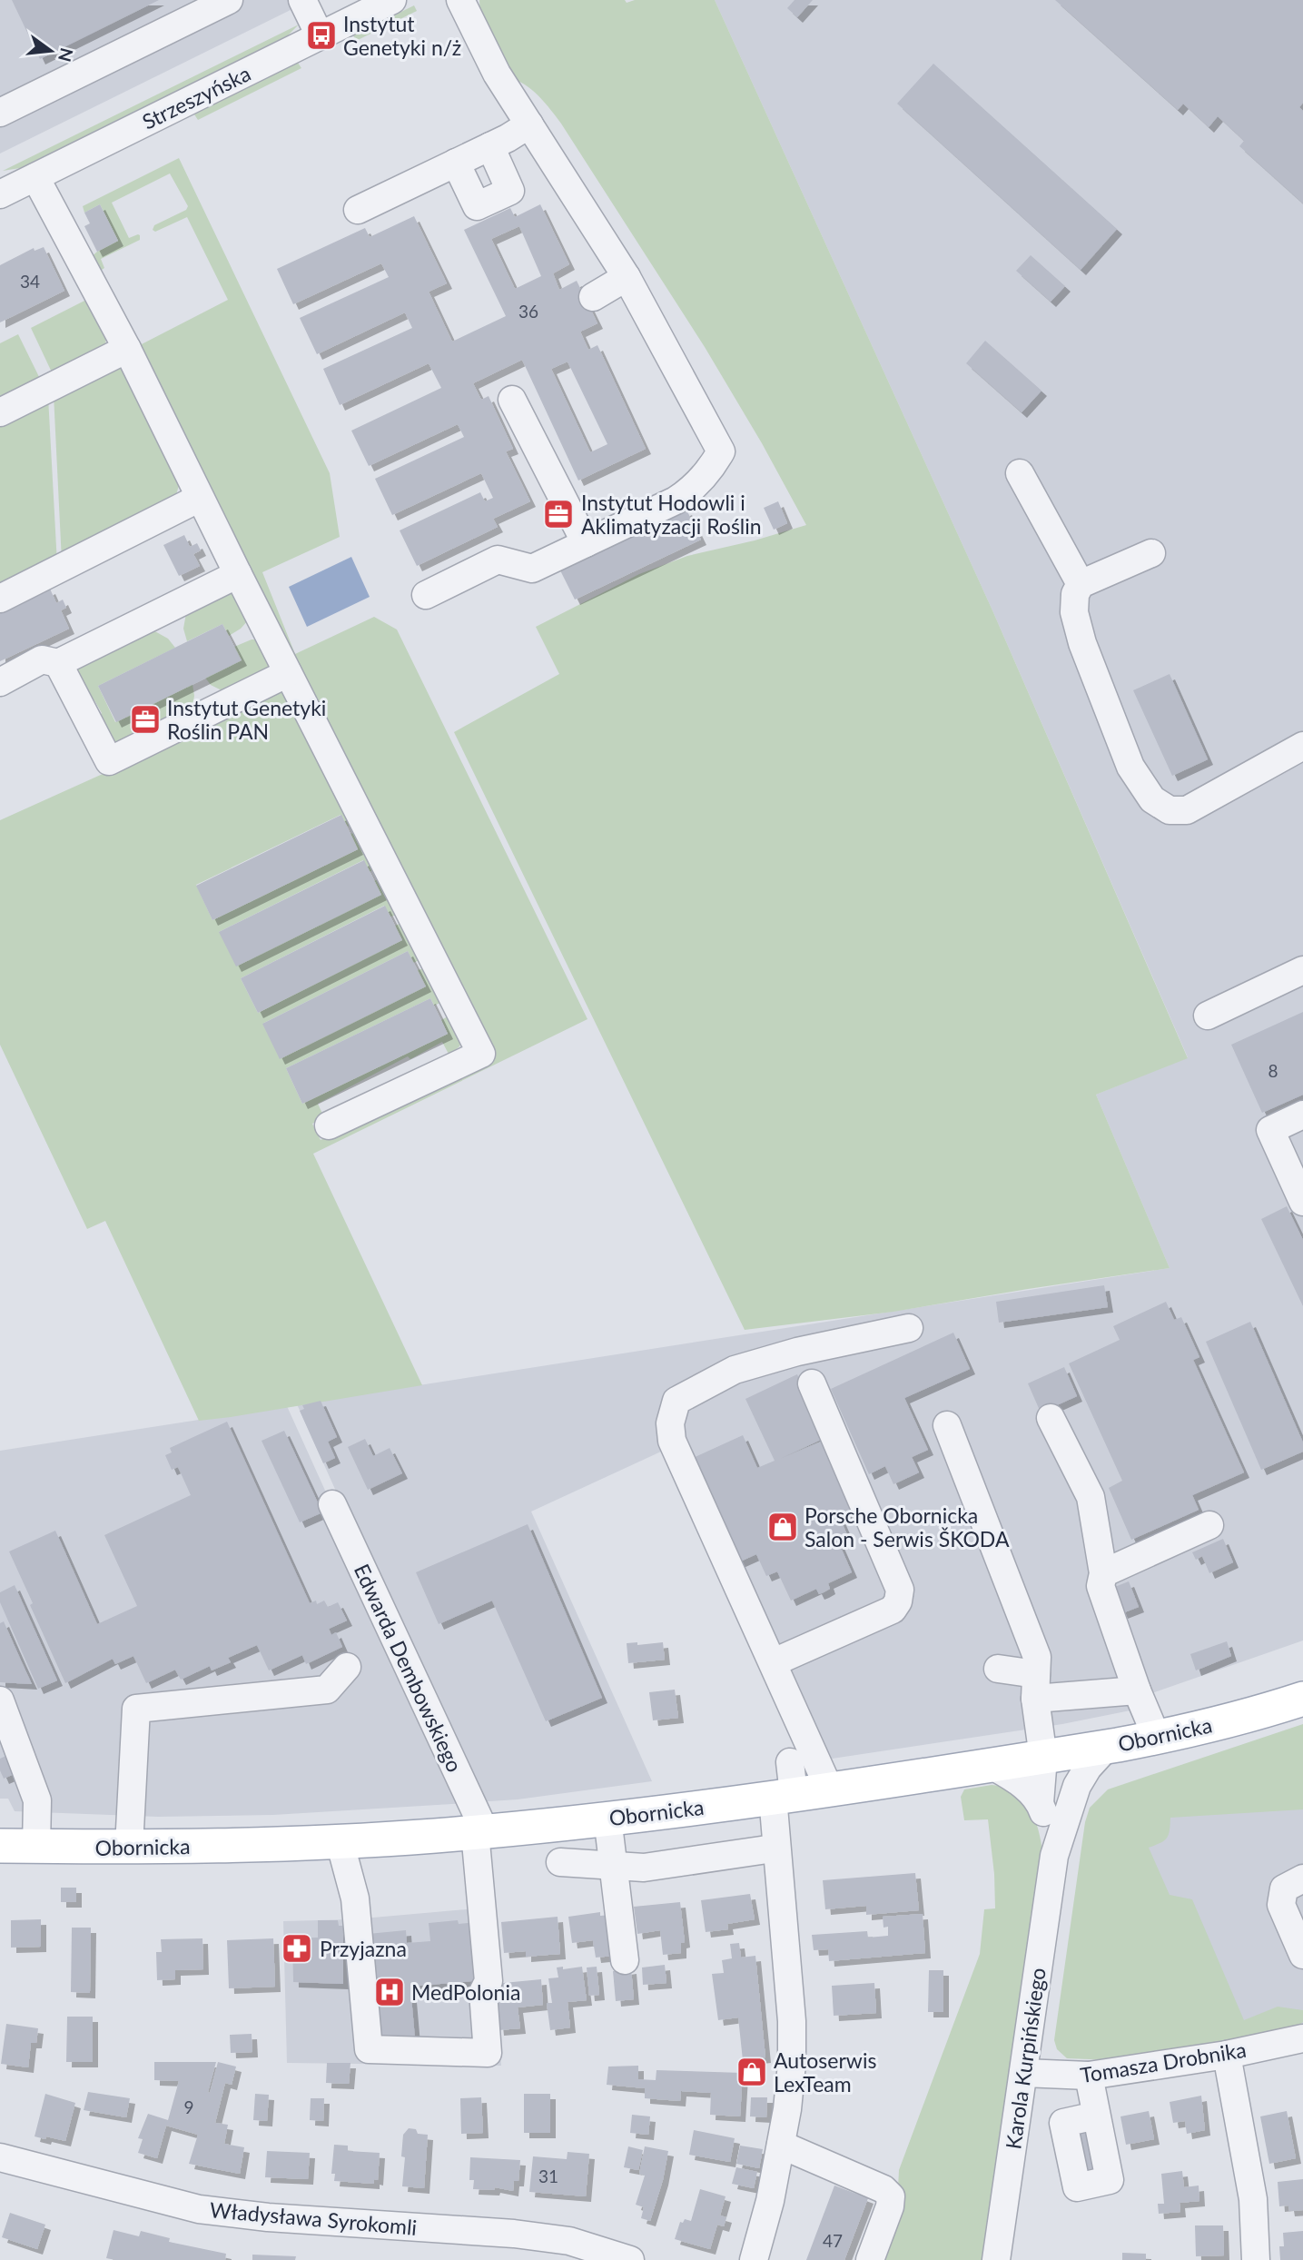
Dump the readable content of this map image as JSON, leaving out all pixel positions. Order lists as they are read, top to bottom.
{
  "streets": {
    "main road": ["Obornicka"],
    "street": [
      "Strzeszyńska",
      "Edwarda Dembowskiego",
      "Karola Kurpińskiego",
      "Tomasza Drobnika",
      "Władysława Syrokomli"
    ]
  },
  "crossings": [
    ["Edwarda Dembowskiego", "Obornicka"],
    ["Obornicka", "Karola Kurpińskiego"],
    ["Karola Kurpińskiego", "Tomasza Drobnika"]
  ],
  "places": {
    "bus stop": ["Instytut Genetyki n/ż"],
    "office": ["Instytut Hodowli i Aklimatyzacji Roślin", "Instytut Genetyki Roślin PAN"],
    "shop": ["Porsche Obornicka Salon - Serwis ŠKODA", "Autoserwis LexTeam"],
    "pharmacy": ["Przyjazna"],
    "hospital": ["MedPolonia"]
  },
  "house_numbers": [
    "34",
    "36",
    "8",
    "9",
    "31",
    "47"
  ],
  "north": "right"
}
